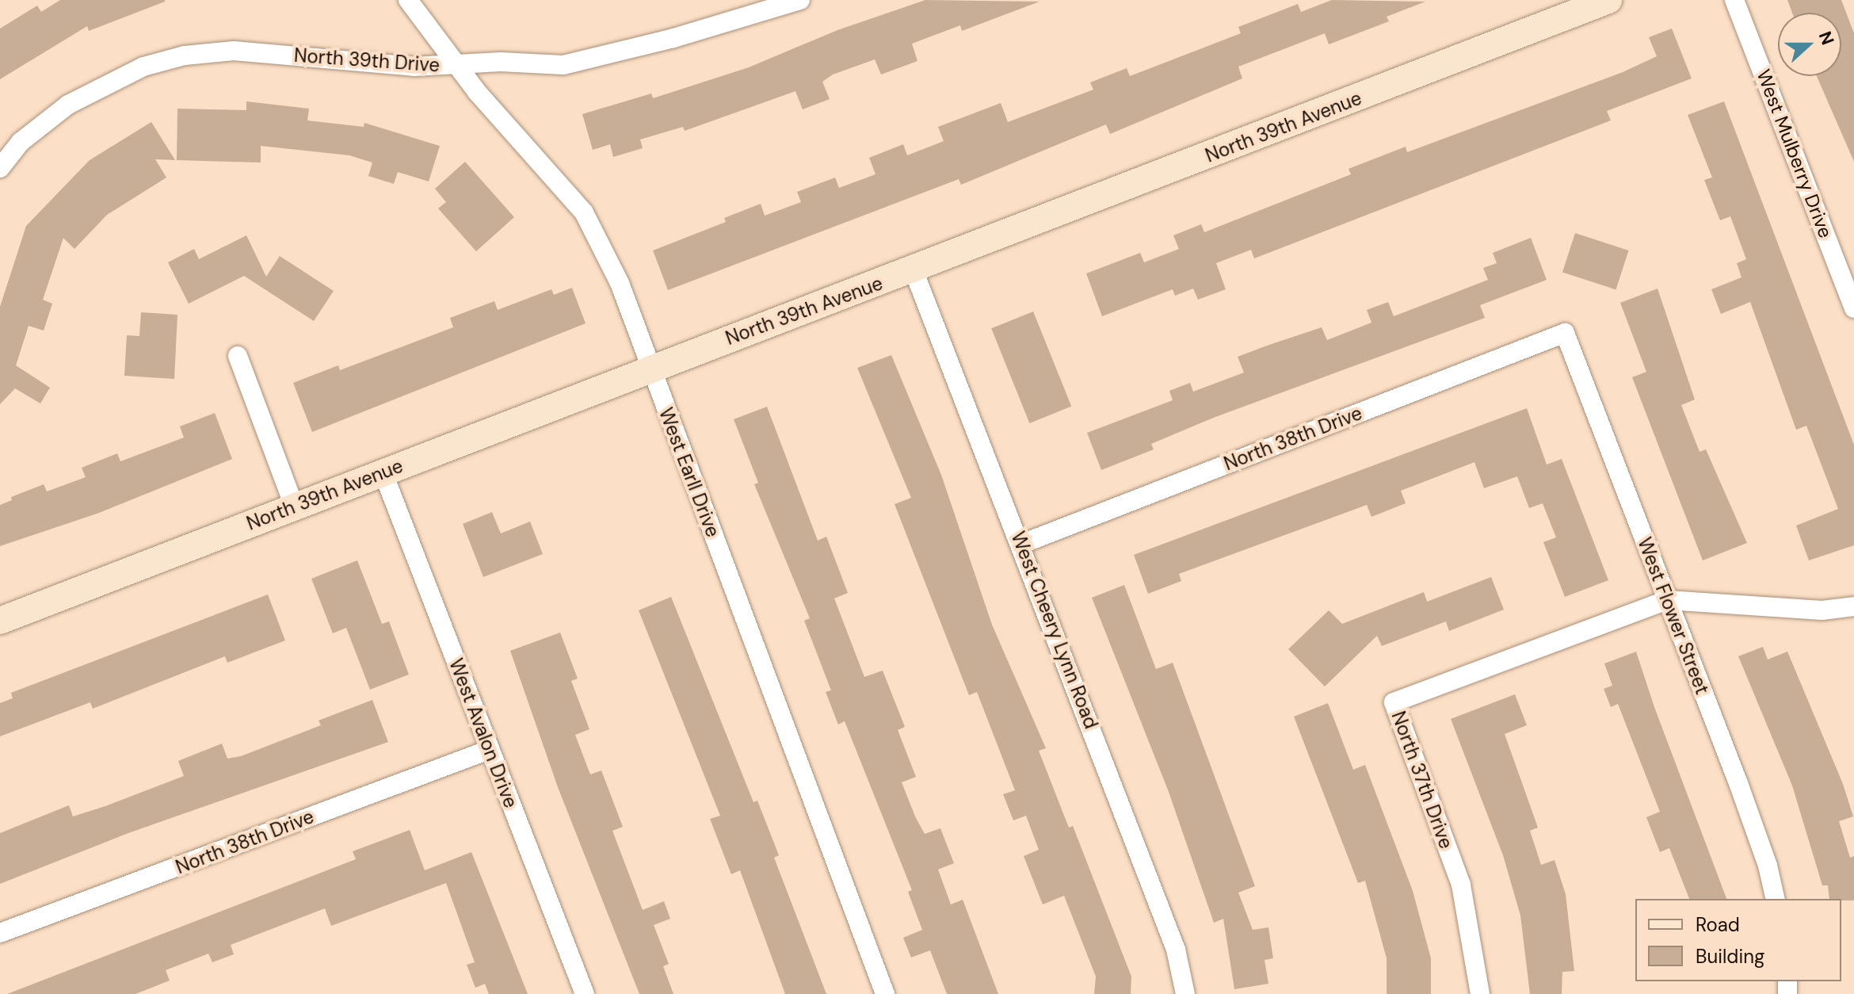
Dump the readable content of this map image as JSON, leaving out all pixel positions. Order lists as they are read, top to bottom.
{
  "streets": {
    "street": [
      "North 39th Drive",
      "North 39th Avenue",
      "West Mulberry Drive",
      "North 38th Drive",
      "West Earll Drive",
      "West Flower Street",
      "West Cheery Lynn Road",
      "West Avalon Drive",
      "North 37th Drive"
    ]
  },
  "crossings": [
    ["North 39th Drive", "West Earll Drive"],
    ["North 39th Avenue", "West Earll Drive"],
    ["North 39th Avenue", "West Cheery Lynn Road"],
    ["North 39th Avenue", "West Avalon Drive"],
    ["North 38th Drive", "West Flower Street"],
    ["North 38th Drive", "West Cheery Lynn Road"],
    ["North 38th Drive", "West Avalon Drive"],
    ["West Flower Street", "North 37th Drive"]
  ],
  "legend": ["Road", "Building"],
  "north": "right"
}
